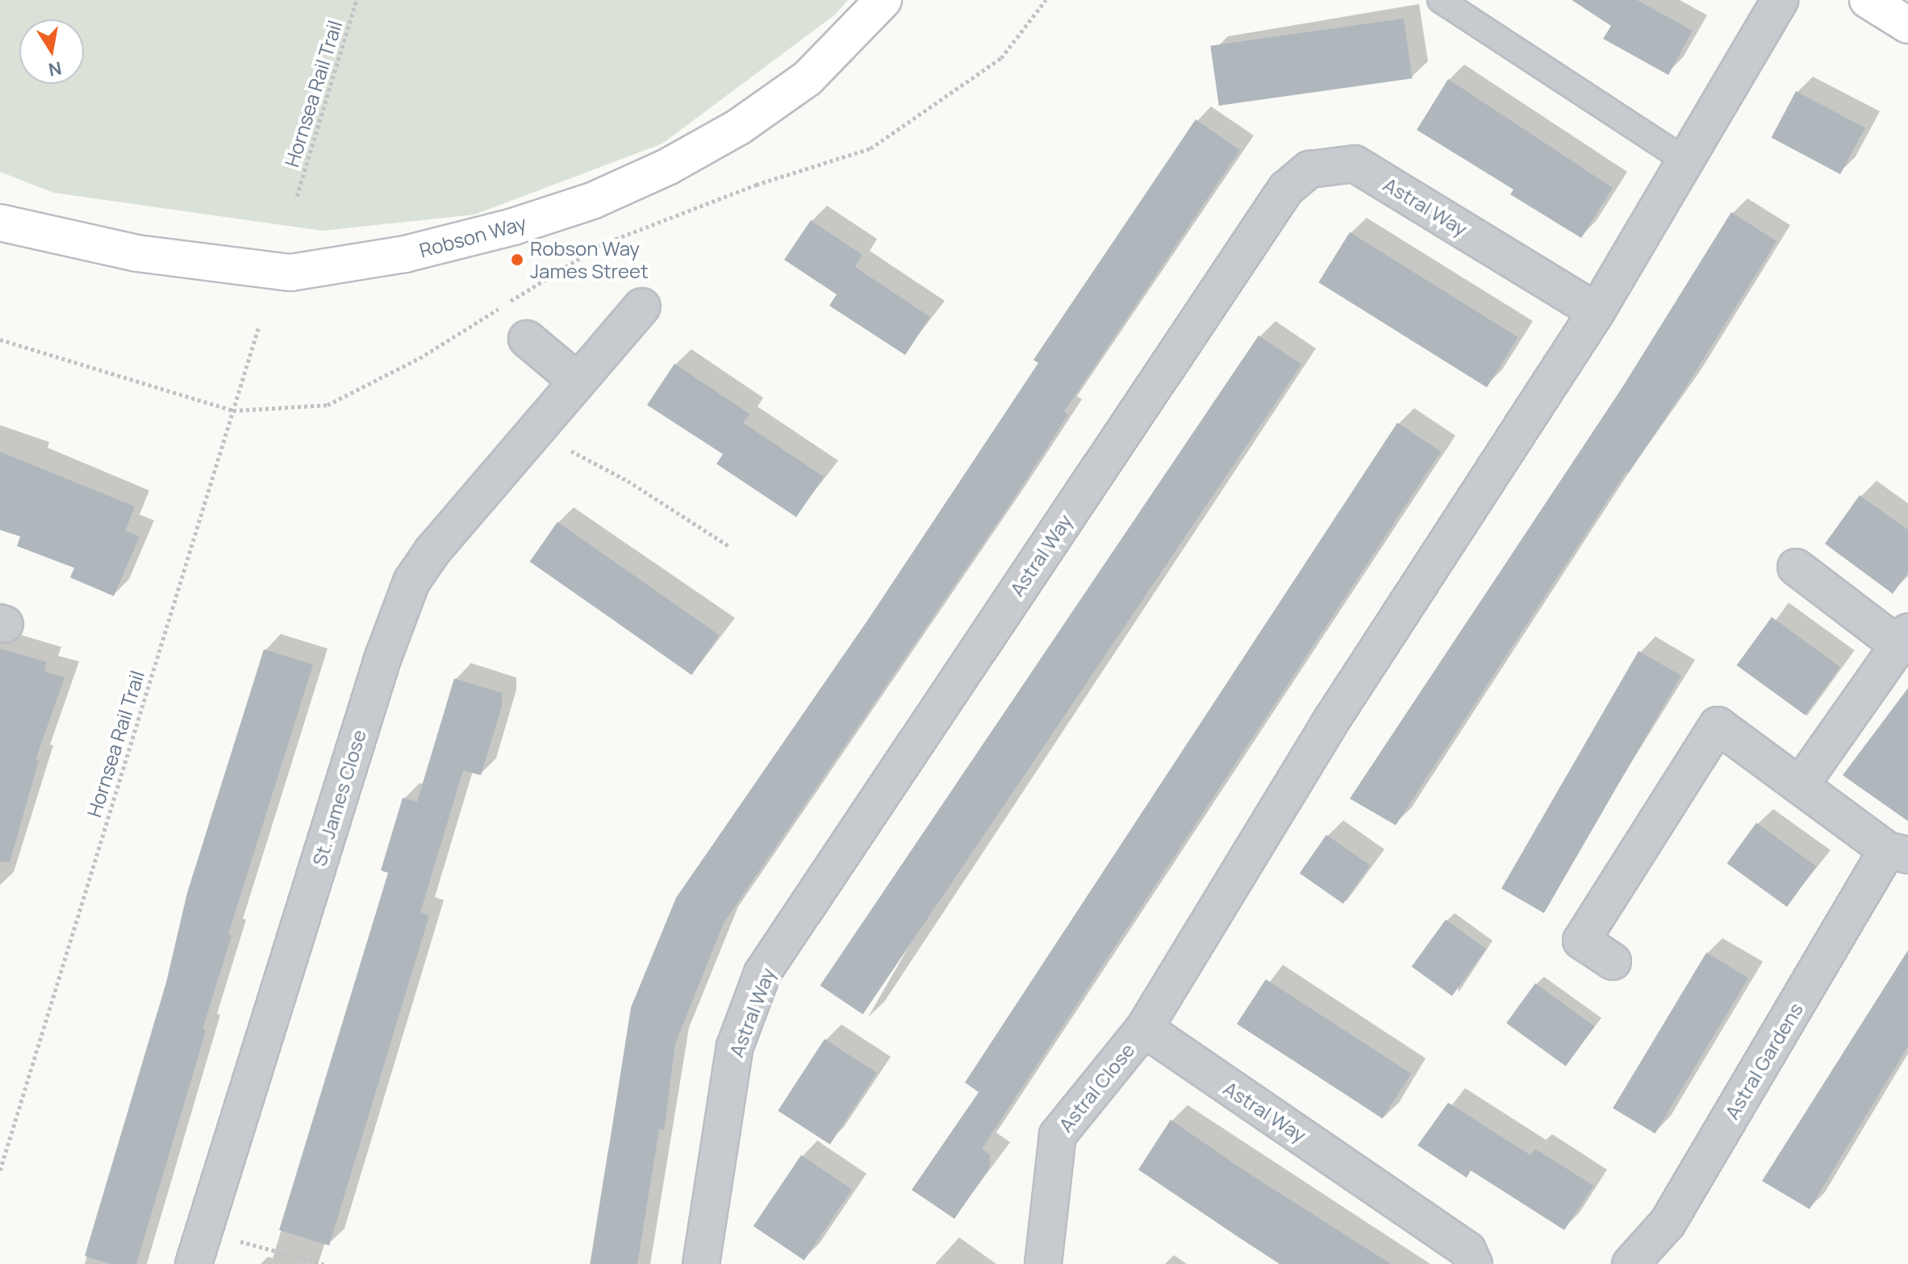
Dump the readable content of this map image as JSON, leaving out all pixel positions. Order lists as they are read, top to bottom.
{
  "streets": {
    "main road": ["Robson Way"],
    "street": [
      "Astral Way",
      "St. James Close",
      "Astral Gardens",
      "Astral Close"
    ],
    "path": ["Hornsea Rail Trail"]
  },
  "crossings": [
    ["Astral Way", "Astral Close"]
  ],
  "places": ["Robson Way James Street"],
  "north": "bottom"
}
